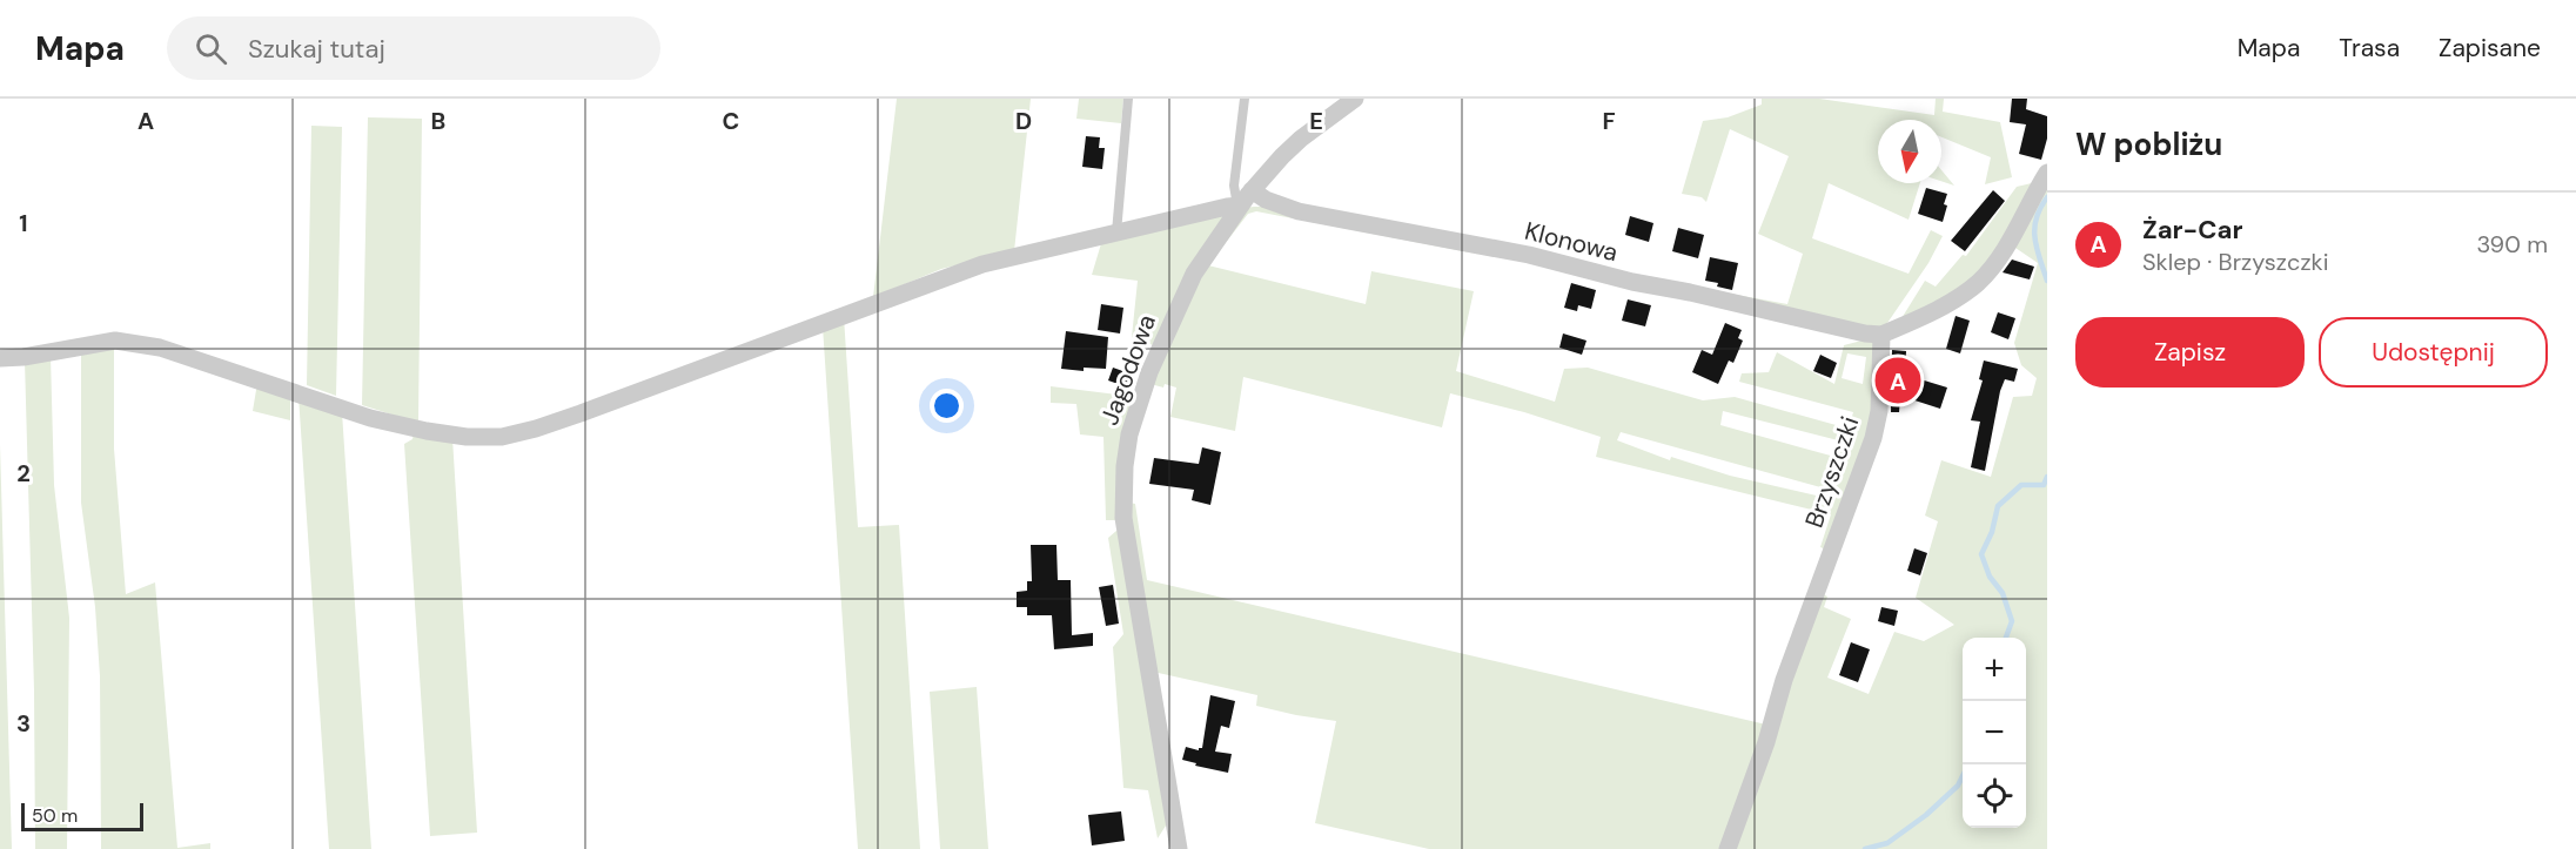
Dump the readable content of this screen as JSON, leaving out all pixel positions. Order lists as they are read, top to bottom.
{
  "streets": {
    "street": ["Klonowa", "Jagodowa", "Brzyszczki"]
  },
  "crossings": [
    ["Klonowa", "Jagodowa"],
    ["Klonowa", "Brzyszczki"]
  ],
  "scale_bar": "50 m",
  "north": "bottom",
  "page": {
    "header": "Mapa",
    "search": "Szukaj tutaj",
    "nav": ["Mapa", "Trasa", "Zapisane"],
    "heading": "W pobliżu",
    "list": [
      {
        "mark": "A",
        "name": "Żar-Car",
        "note": "Sklep · Brzyszczki",
        "value": "390 m"
      }
    ],
    "buttons": ["Zapisz", "Udostępnij"],
    "pins": "A",
    "map_buttons": ["+", "−"],
    "scale": "50 m"
  },
  "grid": {
    "columns": [
      "A",
      "B",
      "C",
      "D",
      "E",
      "F"
    ],
    "rows": ["1", "2", "3"]
  }
}
